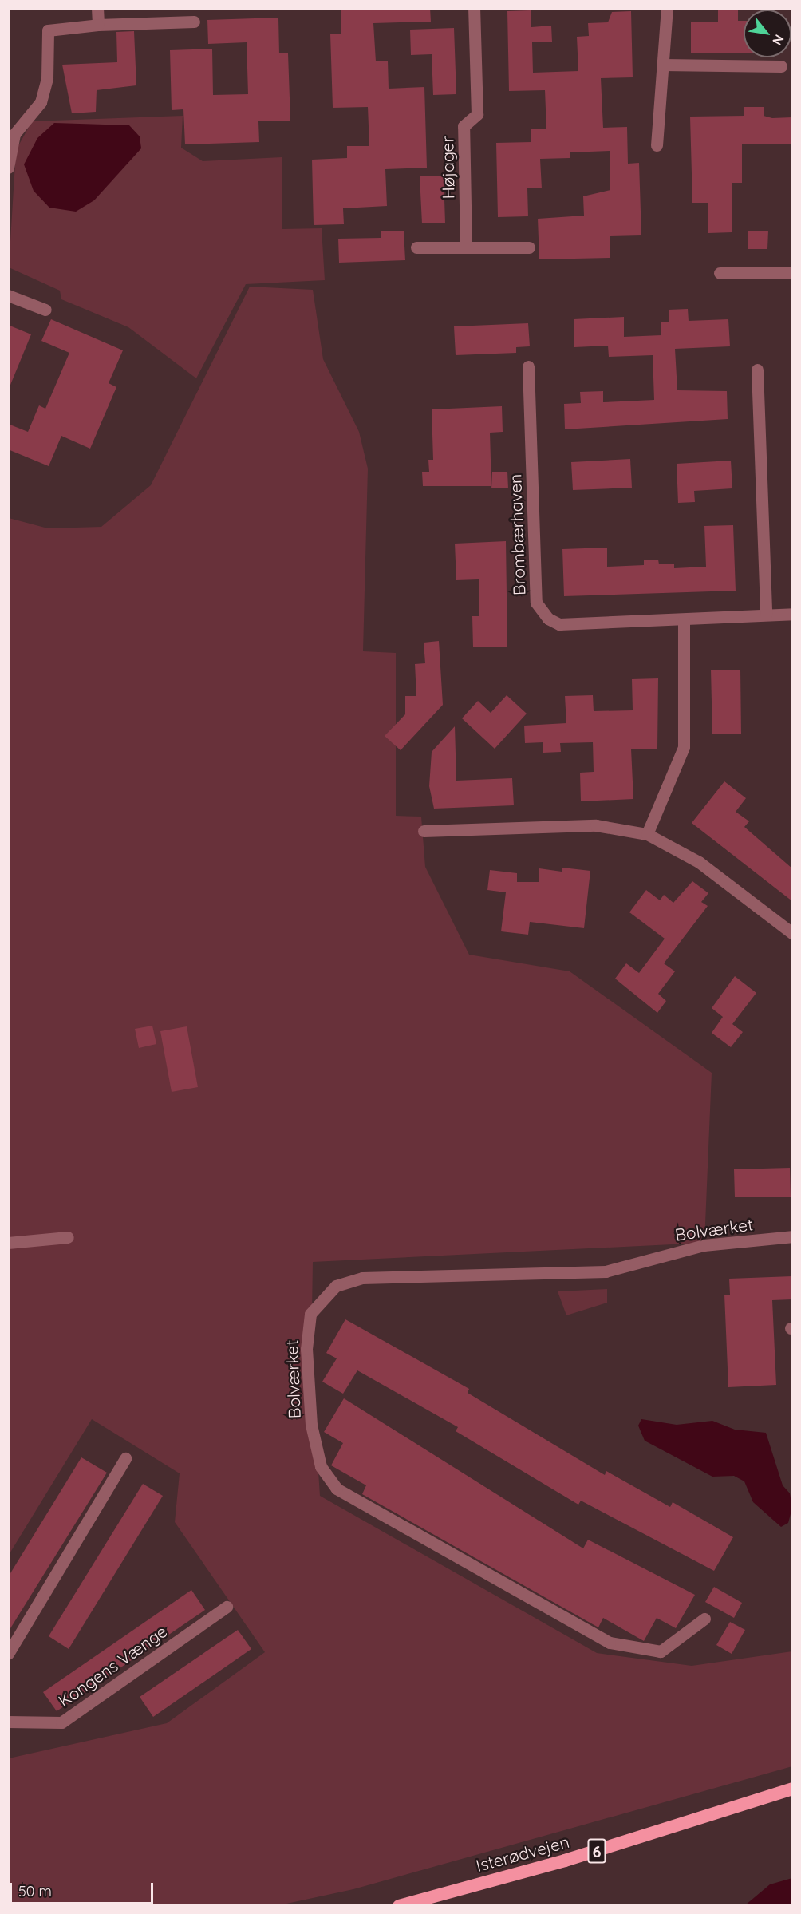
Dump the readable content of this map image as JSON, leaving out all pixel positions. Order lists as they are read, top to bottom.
{
  "streets": {
    "highway": ["6", "Isterødvejen"],
    "street": [
      "Højager",
      "Brombærhaven",
      "Bolværket",
      "Kongens Vænge"
    ]
  },
  "scale_bar": "50 m",
  "north": "bottom right"
}
